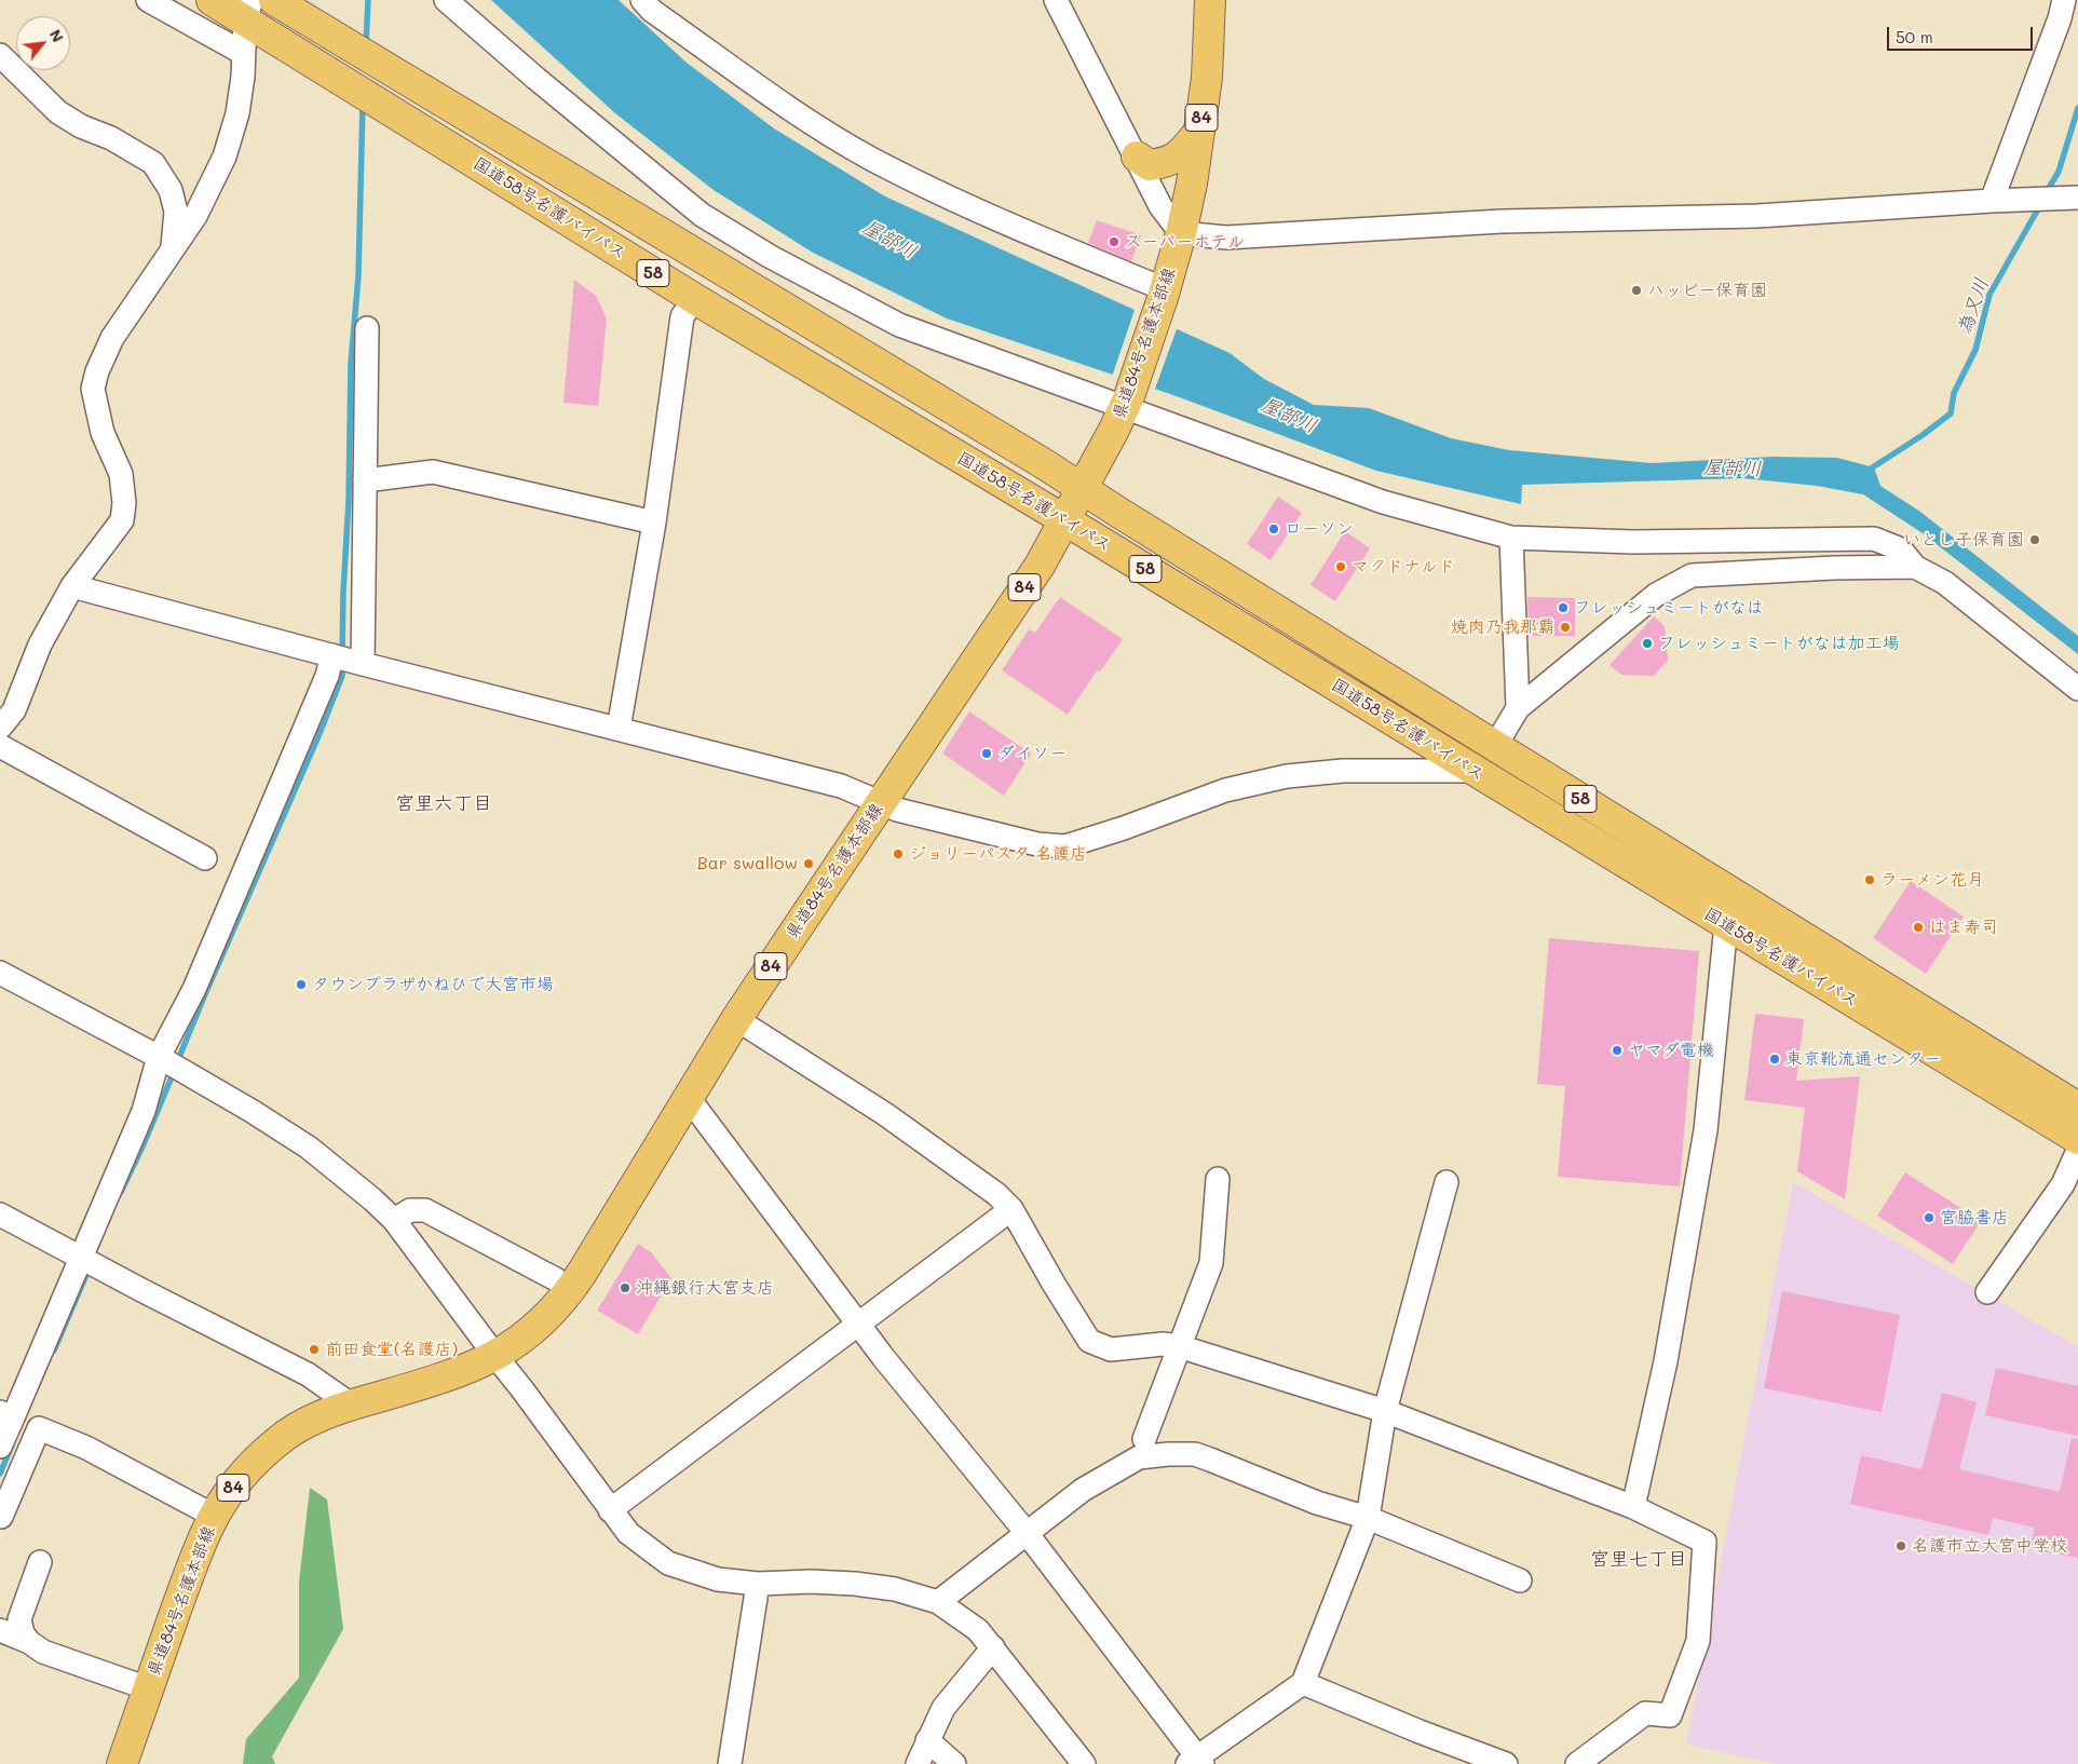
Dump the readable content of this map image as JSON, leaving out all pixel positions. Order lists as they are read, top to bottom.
{
  "streets": {
    "main road": [
      "84",
      "国道58号名護バイパス",
      "58",
      "県道84号名護本部線"
    ]
  },
  "crossings": [
    ["国道58号名護バイパス", "県道84号名護本部線"]
  ],
  "districts": ["宮里六丁目", "宮里七丁目"],
  "water": ["屋部川", "為又川"],
  "places": [
    "スーパーホテル",
    "ハッピー保育園",
    "ローソン",
    "いとし子保育園",
    "マクドナルド",
    "フレッシュミートがなは",
    "焼肉乃我那覇",
    "フレッシュミートがなは加工場",
    "ダイソー",
    "ジョリーパスタ 名護店",
    "Bar swallow",
    "ラーメン花月",
    "はま寿司",
    "タウンプラザかねひで大宮市場",
    "ヤマダ電機",
    "東京靴流通センター",
    "宮脇書店",
    "沖縄銀行大宮支店",
    "前田食堂(名護店)",
    "名護市立大宮中学校"
  ],
  "scale_bar": "50 m",
  "north": "top right"
}
